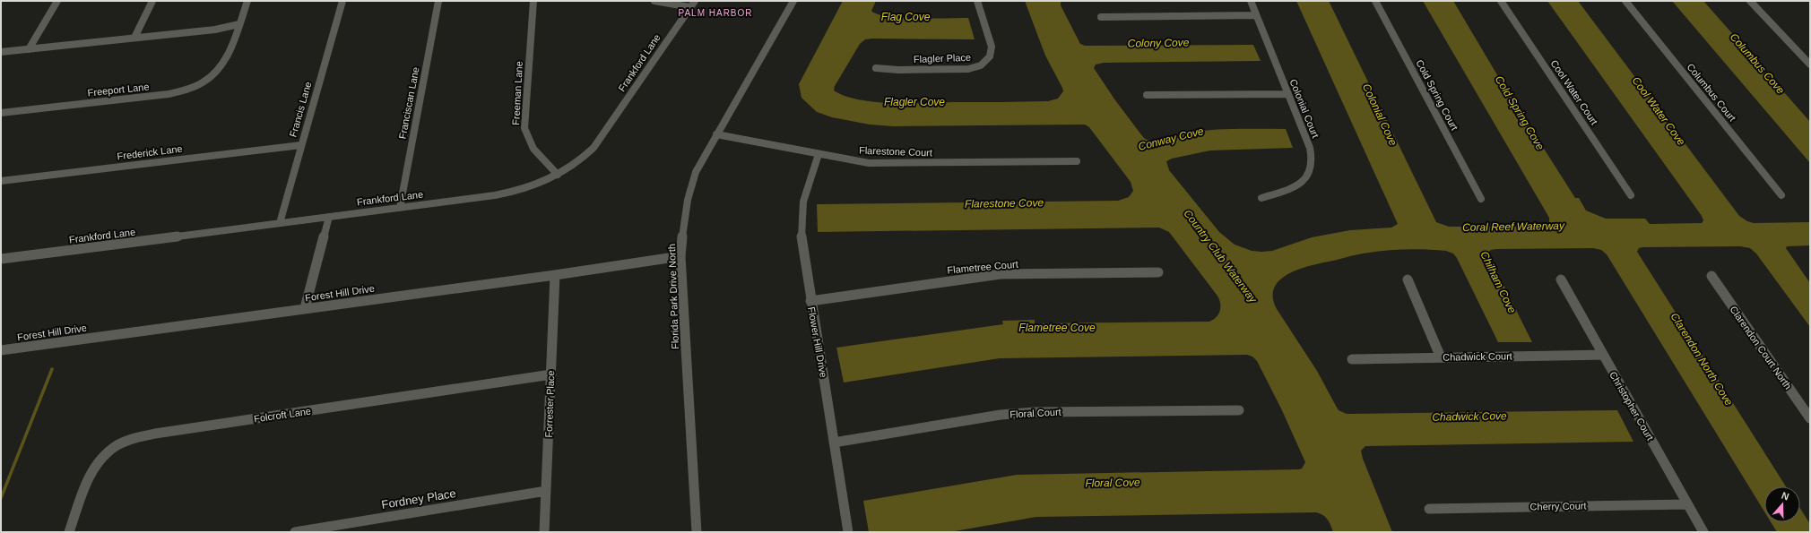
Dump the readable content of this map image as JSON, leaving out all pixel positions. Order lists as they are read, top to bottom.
{
  "streets": {
    "street": [
      "Flagler Place",
      "Frankford Lane",
      "Freeport Lane",
      "Cool Water Court",
      "Columbus Court",
      "Freeman Lane",
      "Cold Spring Court",
      "Franciscan Lane",
      "Colonial Court",
      "Francis Lane",
      "Flarestone Court",
      "Frederick Lane",
      "Flametree Court",
      "Forest Hill Drive",
      "Florida Park Drive North",
      "Flower Hill Drive",
      "Clarendon Court North",
      "Chadwick Court",
      "Forrester Place",
      "Christopher Court",
      "Floral Court",
      "Folcroft Lane",
      "Fordney Place",
      "Cherry Court"
    ]
  },
  "crossings": [
    ["Frankford Lane", "Freeman Lane"],
    ["Frankford Lane", "Franciscan Lane"],
    ["Frankford Lane", "Francis Lane"],
    ["Francis Lane", "Frederick Lane"],
    ["Flarestone Court", "Florida Park Drive North"],
    ["Flarestone Court", "Flower Hill Drive"],
    ["Flametree Court", "Flower Hill Drive"],
    ["Forest Hill Drive", "Florida Park Drive North"],
    ["Forest Hill Drive", "Forrester Place"],
    ["Flower Hill Drive", "Floral Court"],
    ["Chadwick Court", "Christopher Court"],
    ["Forrester Place", "Folcroft Lane"],
    ["Forrester Place", "Fordney Place"],
    ["Christopher Court", "Cherry Court"]
  ],
  "districts": ["PALM HARBOR"],
  "water": [
    "Flag Cove",
    "Colony Cove",
    "Columbus Cove",
    "Flagler Cove",
    "Cool Water Cove",
    "Cold Spring Cove",
    "Colonial Cove",
    "Conway Cove",
    "Flarestone Cove",
    "Coral Reef Waterway",
    "Country Club Waterway",
    "Chilham Cove",
    "Flametree Cove",
    "Clarendon North Cove",
    "Chadwick Cove",
    "Floral Cove"
  ],
  "north": "top"
}
